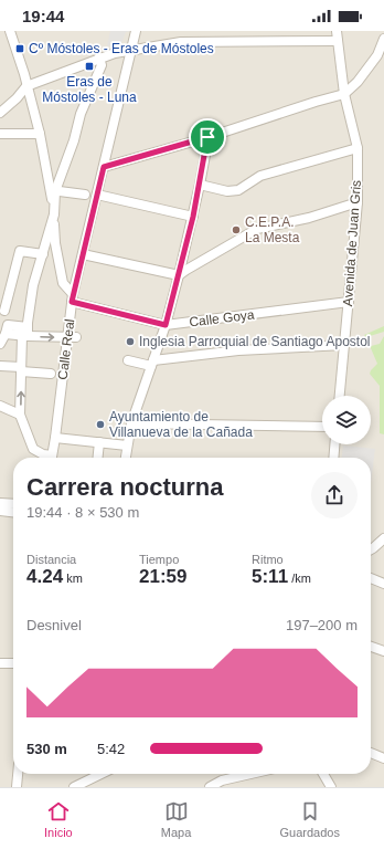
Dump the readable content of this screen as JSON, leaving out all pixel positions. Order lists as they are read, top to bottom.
{
  "streets": {
    "street": ["Avenida de Juan Gris", "Calle Goya", "Calle Real"]
  },
  "crossings": [
    ["Avenida de Juan Gris", "Calle Goya"],
    ["Calle Goya", "Calle Real"]
  ],
  "places": {
    "transit": ["Cº Móstoles - Eras de Móstoles", "Eras de Móstoles - Luna"],
    "other": ["C.E.P.A. La Mesta", "Inglesia Parroquial de Santiago Apostol", "Ayuntamiento de Villanueva de la Cañada"]
  },
  "page": {
    "status": "19:44",
    "heading": ["Carrera nocturna", "19:44 · 8 × 530 m"],
    "stats": [
      ["Distancia", "4.24 km"],
      ["Tiempo", "21:59"],
      ["Ritmo", "5:11 /km"]
    ],
    "chart": ["Desnivel", "197–200 m"],
    "list": [
      {
        "name": "530 m",
        "note": "5:42"
      }
    ],
    "tabs": ["Inicio", "Mapa", "Guardados"]
  }
}
